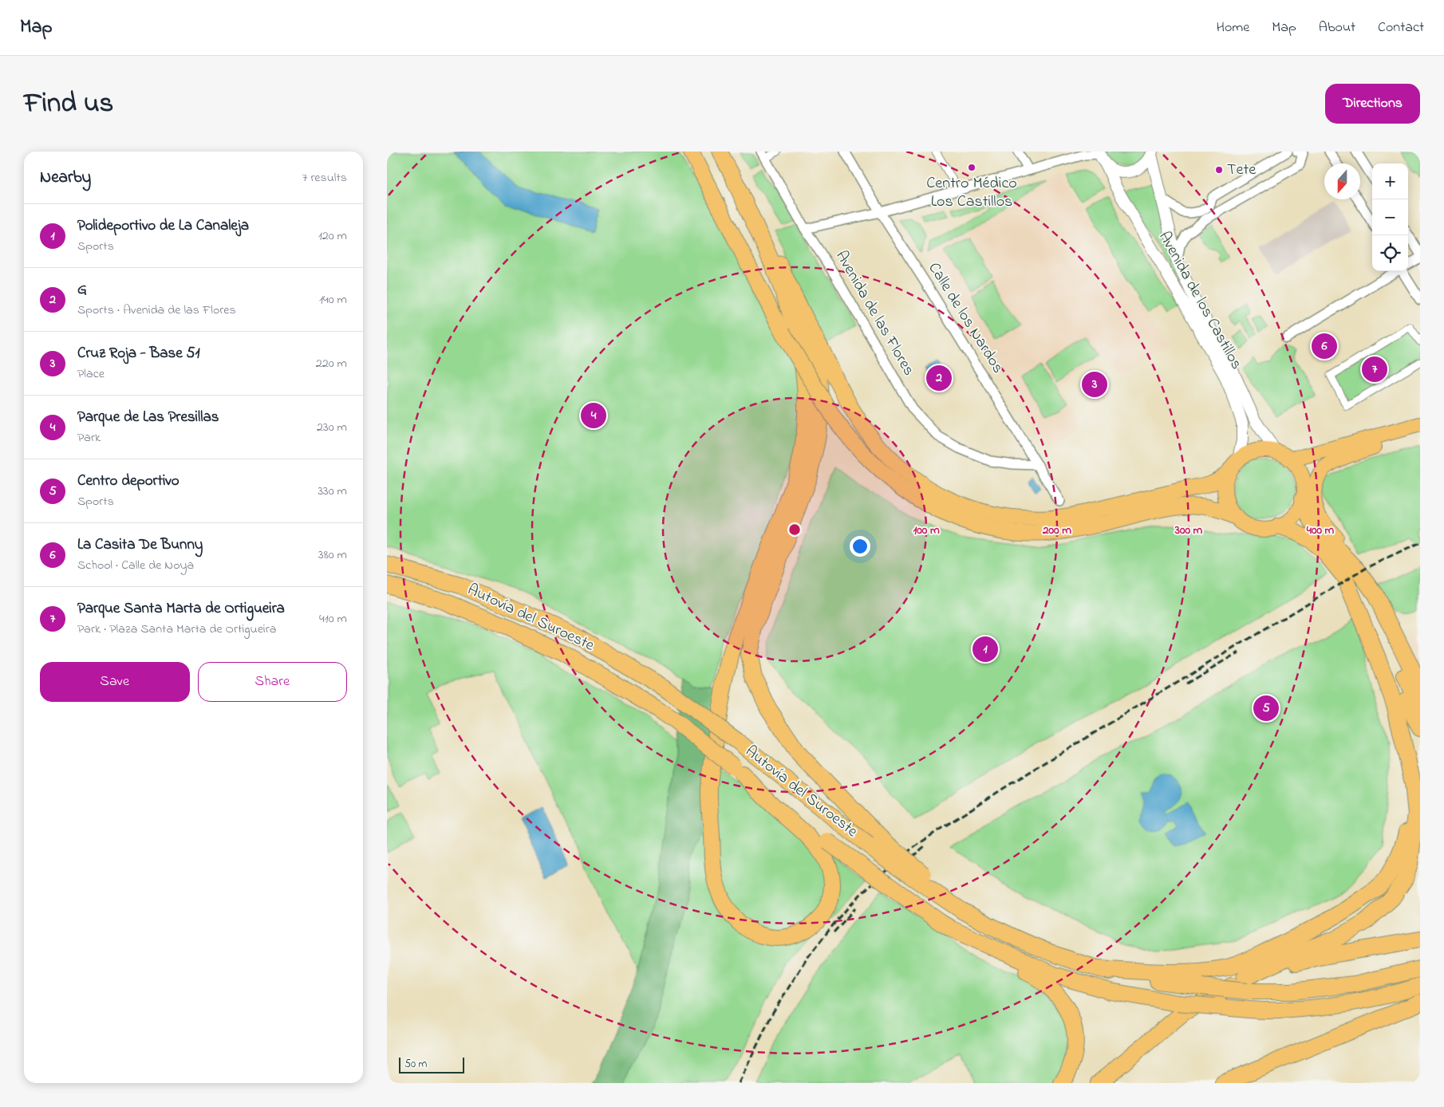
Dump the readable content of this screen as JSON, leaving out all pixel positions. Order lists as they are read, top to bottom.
{
  "streets": {
    "highway": ["Autovía del Suroeste"],
    "street": ["Avenida de los Castillos", "Avenida de las Flores", "Calle de los Nardos"]
  },
  "crossings": [
    ["Avenida de las Flores", "Calle de los Nardos"]
  ],
  "places": ["Centro Médico Los Castillos", "Tete"],
  "scale_bar": "50 m",
  "north": "bottom",
  "page": {
    "header": "Map",
    "nav": [
      "Home",
      "Map",
      "About",
      "Contact"
    ],
    "title": "Find us",
    "buttons": [
      "Directions",
      ["Save", "Share"]
    ],
    "heading": ["Nearby", "7 results"],
    "map_buttons": ["+", "−"],
    "list": [
      {
        "mark": "1",
        "name": "Polideportivo de La Canaleja",
        "note": "Sports",
        "value": "120 m"
      },
      {
        "mark": "2",
        "name": "G",
        "note": "Sports · Avenida de las Flores",
        "value": "140 m"
      },
      {
        "mark": "3",
        "name": "Cruz Roja - Base 51",
        "note": "Place",
        "value": "220 m"
      },
      {
        "mark": "4",
        "name": "Parque de Las Presillas",
        "note": "Park",
        "value": "230 m"
      },
      {
        "mark": "5",
        "name": "Centro deportivo",
        "note": "Sports",
        "value": "330 m"
      },
      {
        "mark": "6",
        "name": "La Casita De Bunny",
        "note": "School · Calle de Noya",
        "value": "380 m"
      },
      {
        "mark": "7",
        "name": "Parque Santa Marta de Ortigueira",
        "note": "Park · Plaza Santa Marta de Ortigueira",
        "value": "410 m"
      }
    ],
    "pins": [
      "6",
      "7",
      "2",
      "3",
      "4",
      "1",
      "5"
    ],
    "scale": "50 m"
  },
  "rings": [
    "100 m",
    "200 m",
    "300 m",
    "400 m"
  ]
}
